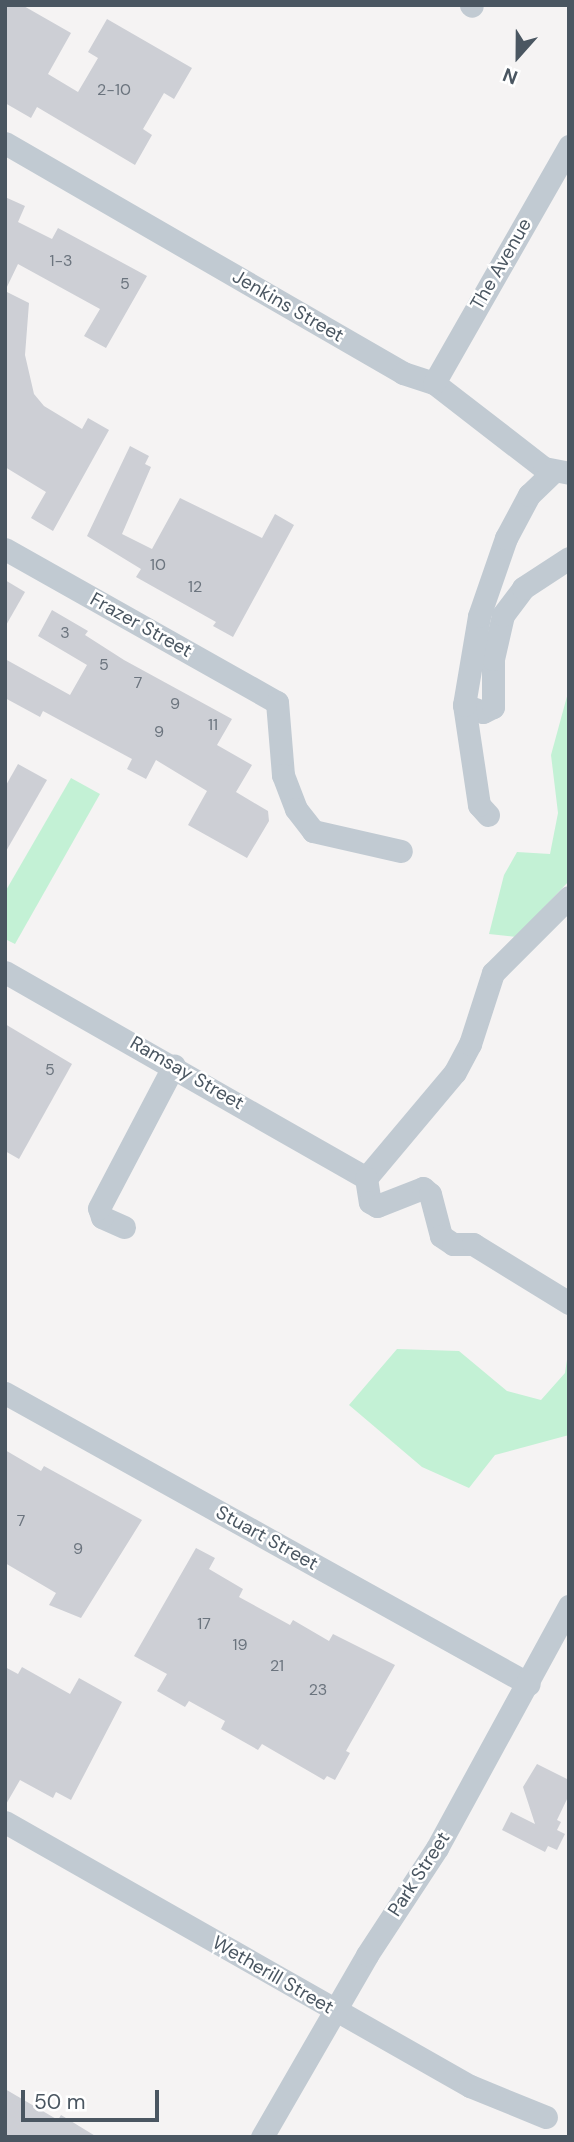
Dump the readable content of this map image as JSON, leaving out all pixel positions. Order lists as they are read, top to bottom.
{
  "streets": {
    "street": [
      "The Avenue",
      "Jenkins Street",
      "Frazer Street",
      "Ramsay Street",
      "Stuart Street",
      "Park Street",
      "Wetherill Street"
    ]
  },
  "crossings": [
    ["The Avenue", "Jenkins Street"],
    ["Stuart Street", "Park Street"],
    ["Park Street", "Wetherill Street"]
  ],
  "house_numbers": [
    "2-10",
    "1-3",
    "5",
    "10",
    "12",
    "3",
    "5",
    "7",
    "9",
    "11",
    "9",
    "5",
    "7",
    "9",
    "17",
    "19",
    "21",
    "23"
  ],
  "scale_bar": "50 m",
  "north": "bottom"
}
